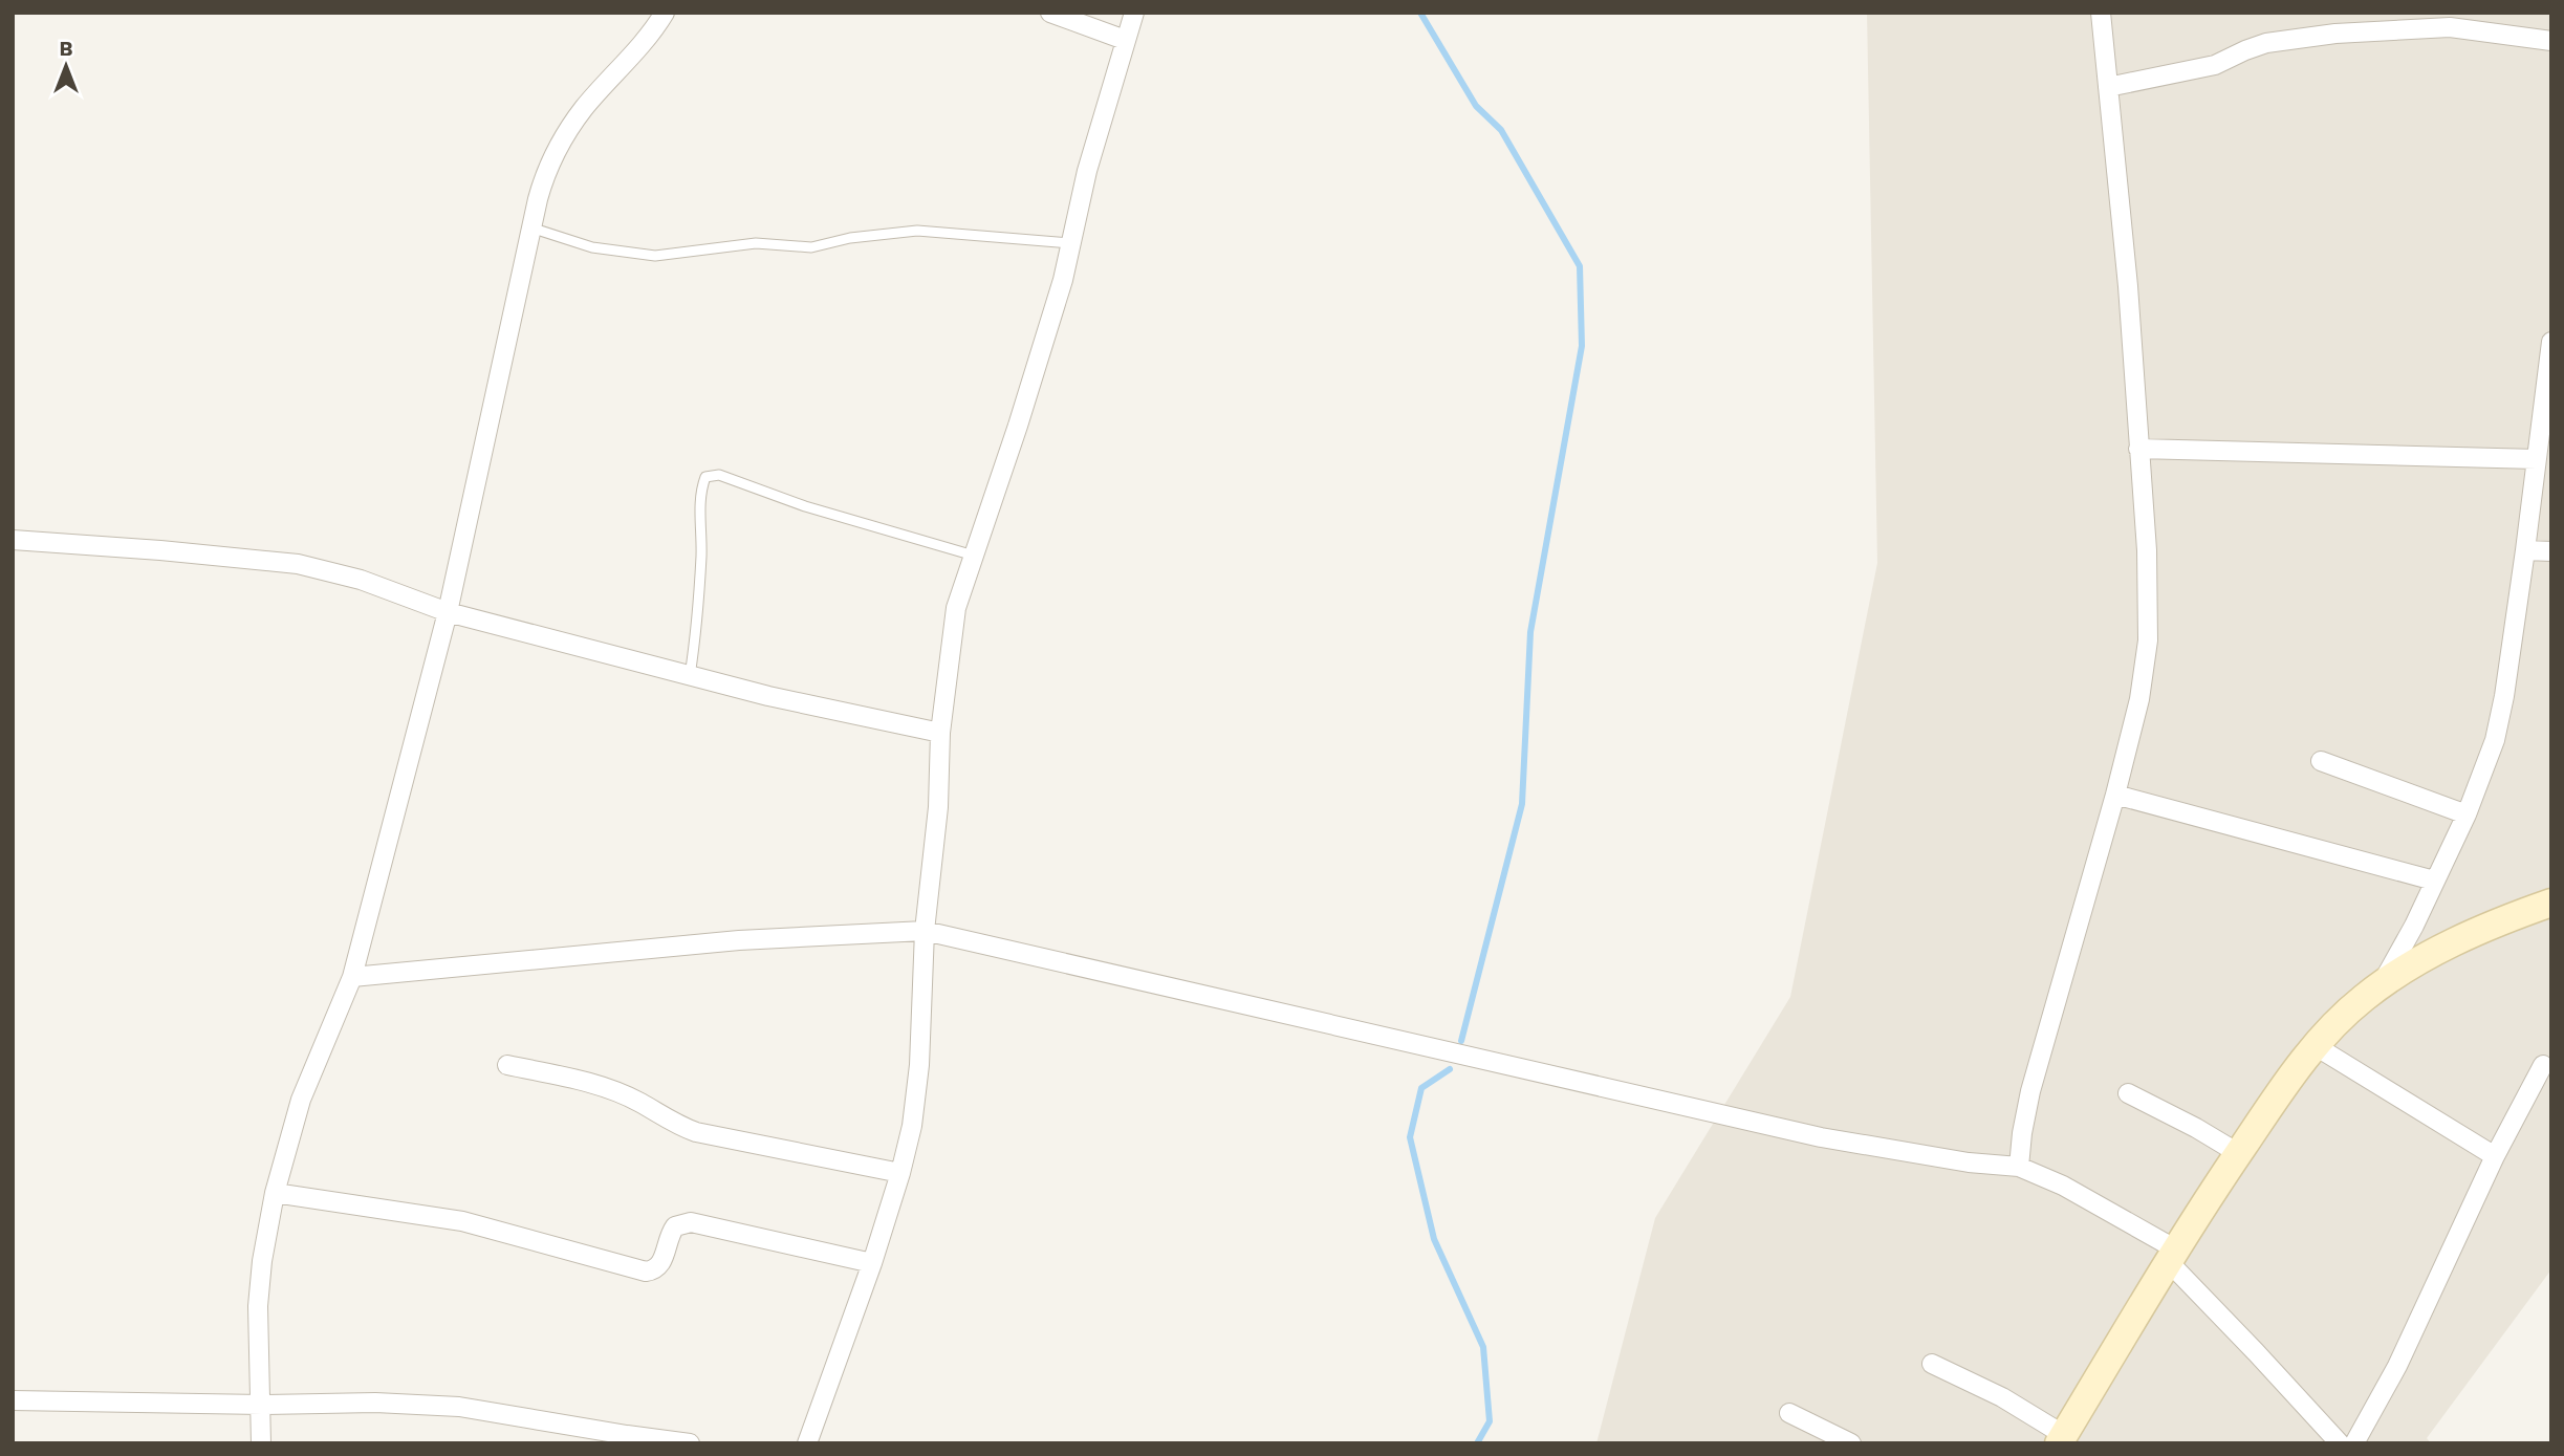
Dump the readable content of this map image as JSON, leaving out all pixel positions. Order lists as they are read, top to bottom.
{
  "north": "top"
}
